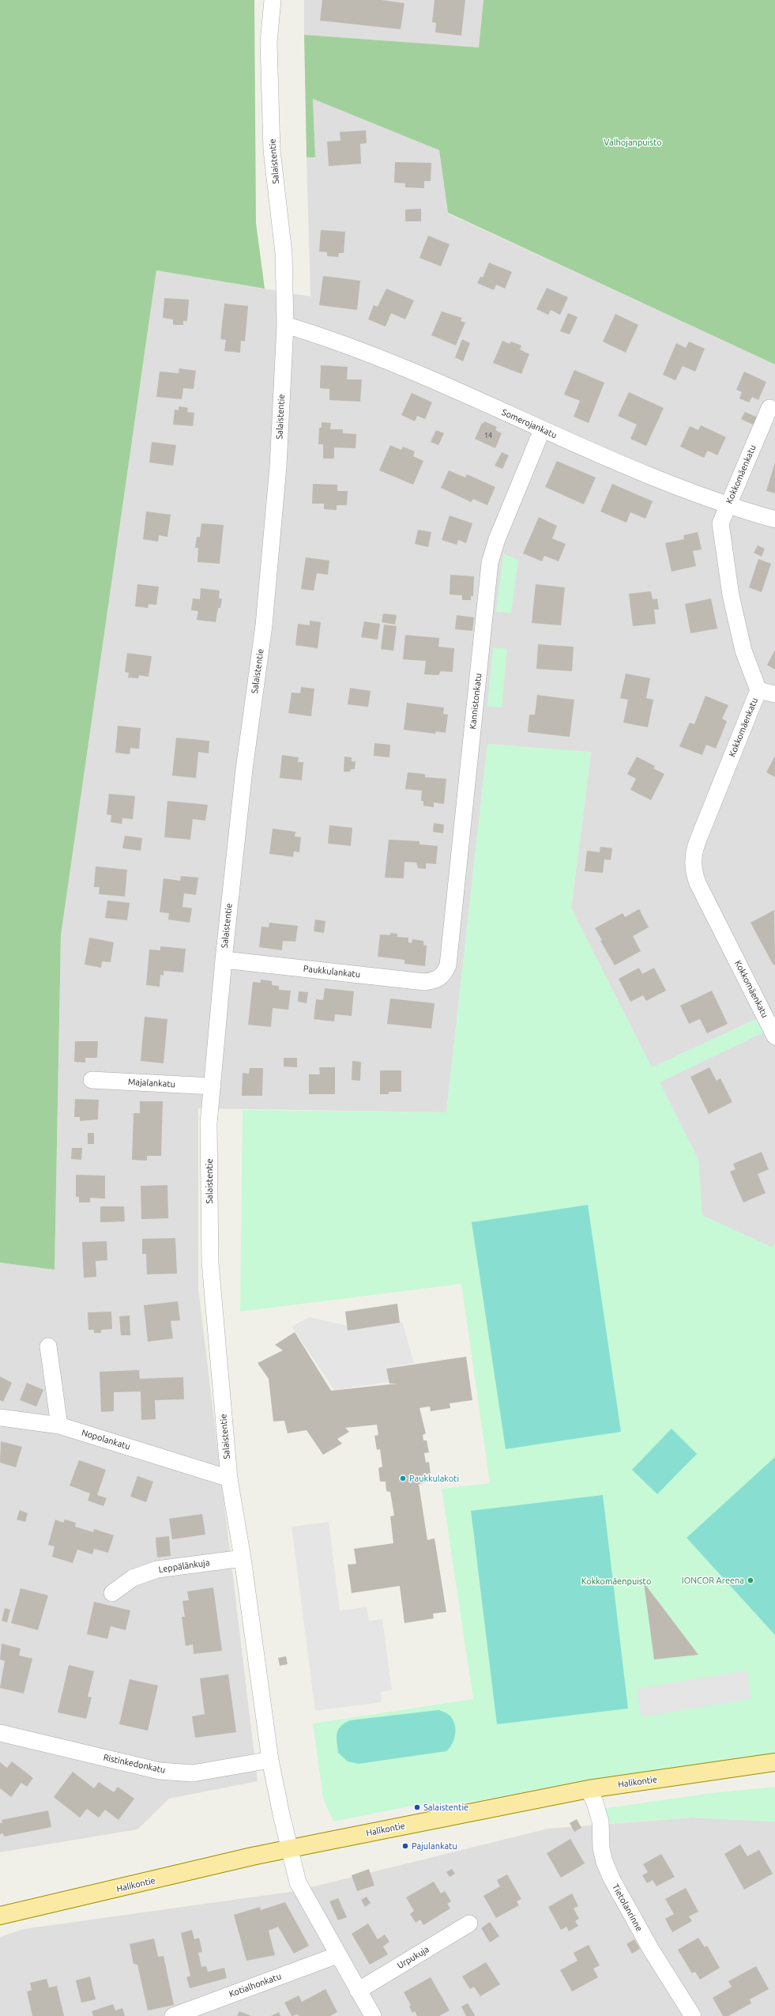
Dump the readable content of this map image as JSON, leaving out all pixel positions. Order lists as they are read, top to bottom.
{
  "streets": {
    "main road": ["Halikontie"],
    "street": [
      "Salaistentie",
      "Somerojankatu",
      "Kokkomäenkatu",
      "Kannistonkatu",
      "Paukkulankatu",
      "Majalankatu",
      "Nopolankatu",
      "Leppälänkuja",
      "Ristinkedonkatu",
      "Tietolanrinne",
      "Urpukuja",
      "Kotialhonkatu"
    ]
  },
  "crossings": [
    ["Salaistentie", "Somerojankatu"],
    ["Salaistentie", "Paukkulankatu"],
    ["Salaistentie", "Majalankatu"],
    ["Salaistentie", "Nopolankatu"],
    ["Salaistentie", "Leppälänkuja"],
    ["Salaistentie", "Ristinkedonkatu"],
    ["Salaistentie", "Halikontie"],
    ["Somerojankatu", "Kokkomäenkatu"],
    ["Somerojankatu", "Kannistonkatu"],
    ["Kannistonkatu", "Paukkulankatu"],
    ["Halikontie", "Tietolanrinne"]
  ],
  "parks": ["Valhojanpuisto", "Kokkomäenpuisto"],
  "places": [
    "Paukkulakoti",
    "IONCOR Areena",
    "Salaistentie",
    "Pajulankatu"
  ],
  "house_numbers": ["14"]
}
